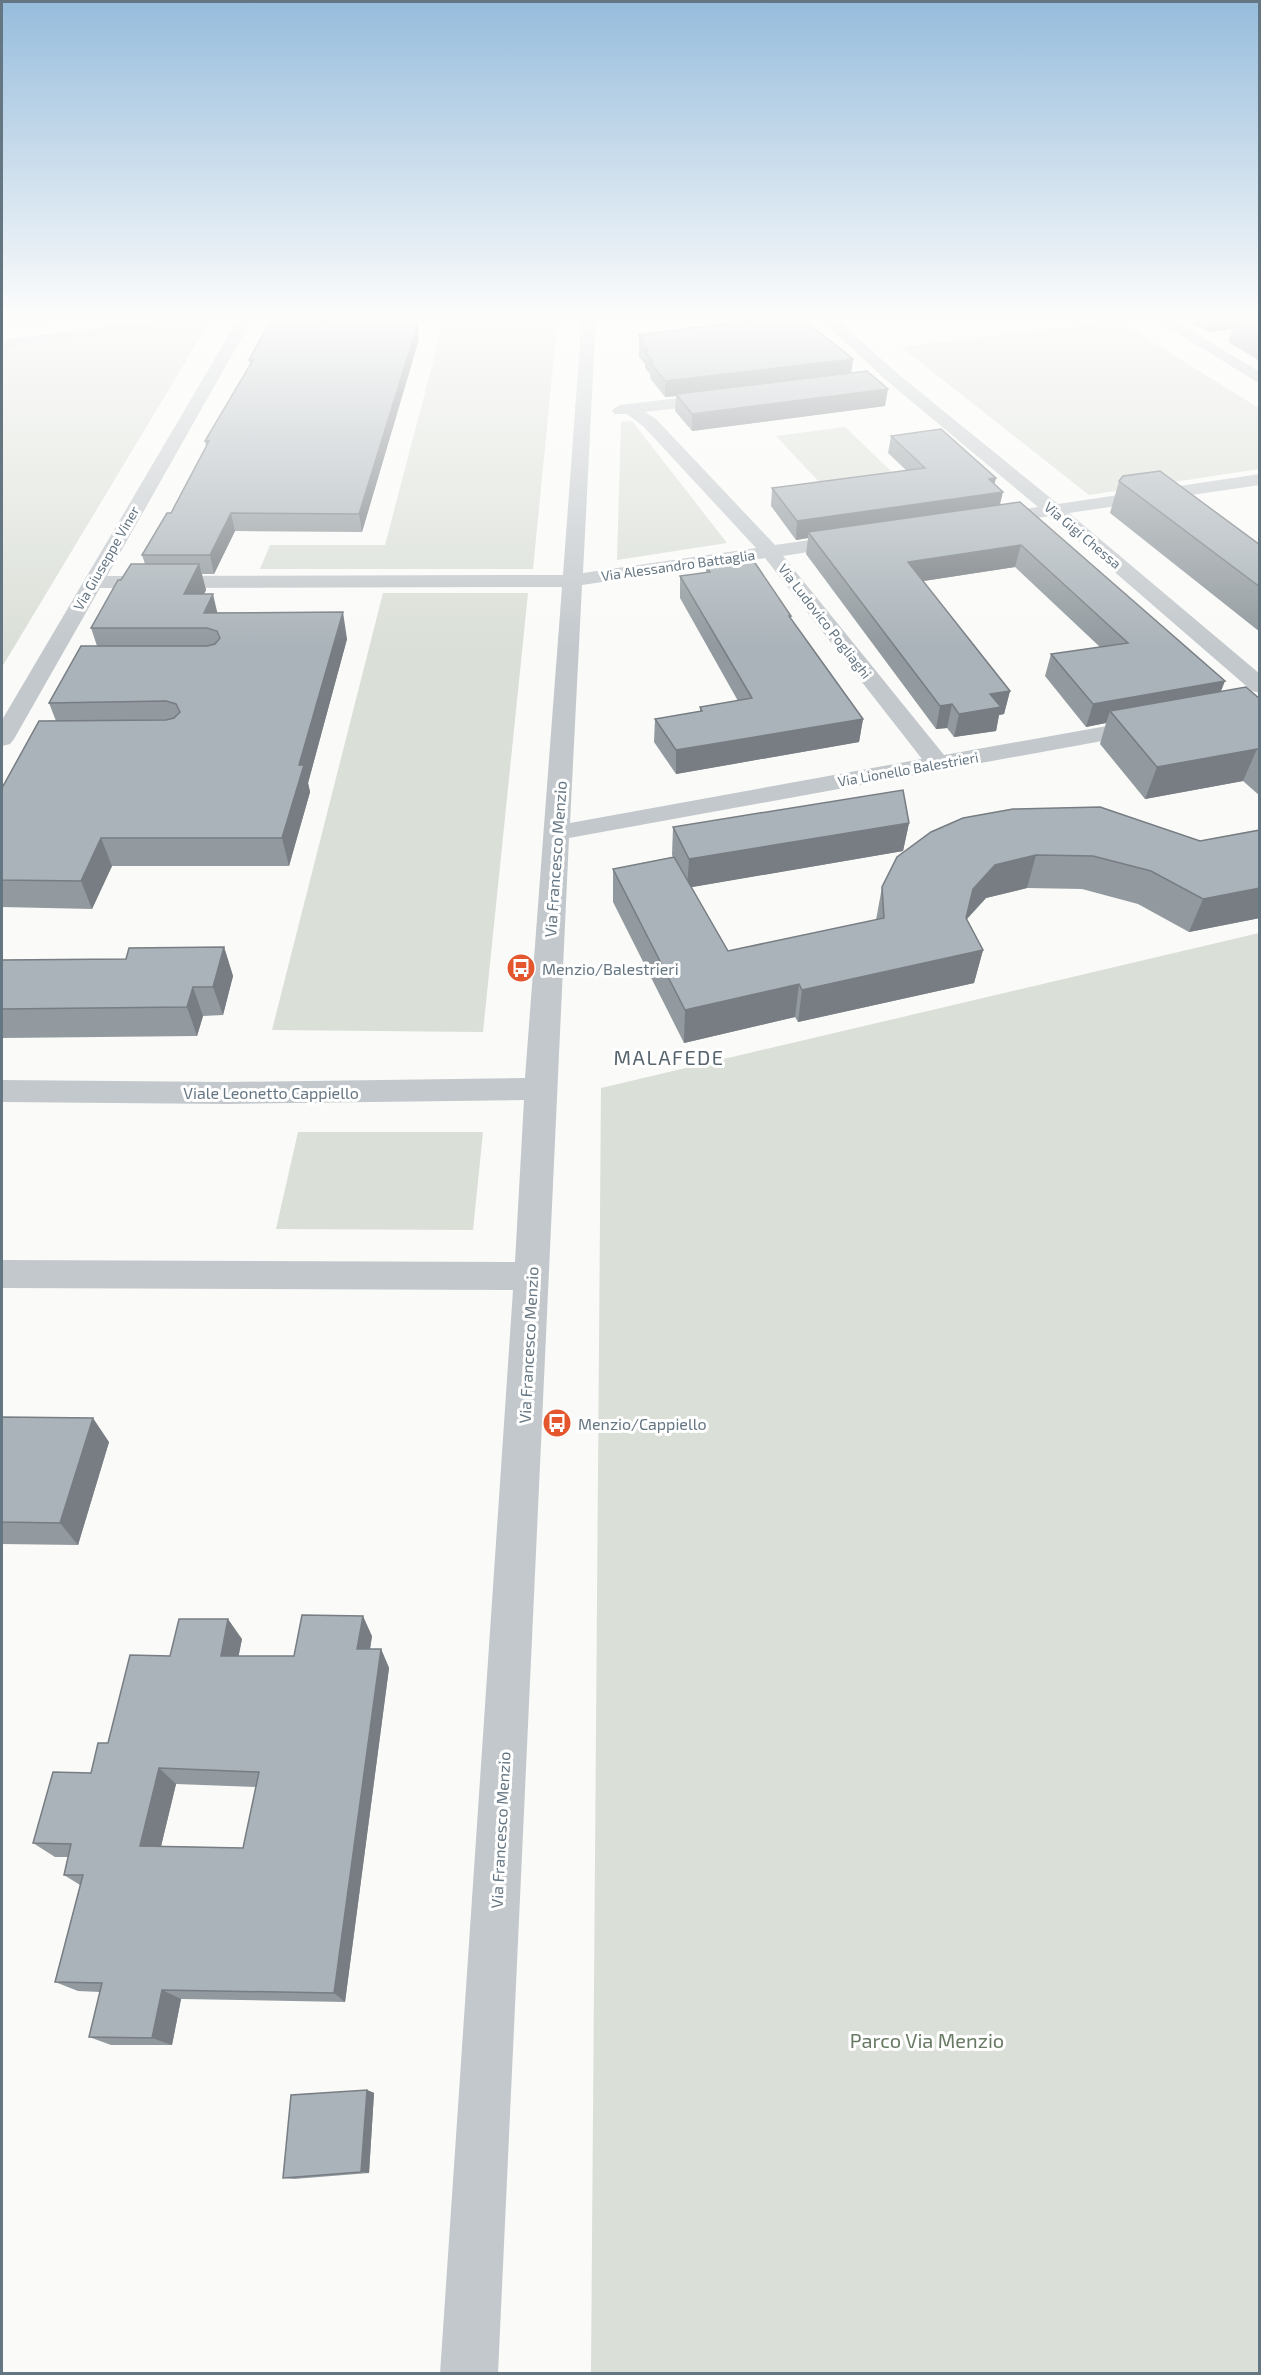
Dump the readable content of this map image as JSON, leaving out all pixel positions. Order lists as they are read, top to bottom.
{
  "streets": {
    "street": [
      "Via Gigi Chessa",
      "Via Giuseppe Viner",
      "Via Alessandro Battaglia",
      "Via Ludovico Pogliaghi",
      "Via Lionello Balestrieri",
      "Via Francesco Menzio",
      "Viale Leonetto Cappiello"
    ]
  },
  "crossings": [
    ["Via Giuseppe Viner", "Via Alessandro Battaglia"],
    ["Via Alessandro Battaglia", "Via Ludovico Pogliaghi"],
    ["Via Alessandro Battaglia", "Via Francesco Menzio"],
    ["Via Ludovico Pogliaghi", "Via Lionello Balestrieri"],
    ["Via Lionello Balestrieri", "Via Francesco Menzio"],
    ["Via Francesco Menzio", "Viale Leonetto Cappiello"]
  ],
  "districts": ["MALAFEDE"],
  "parks": ["Parco Via Menzio"],
  "places": {
    "bus stop": ["Menzio/Balestrieri", "Menzio/Cappiello"]
  }
}
